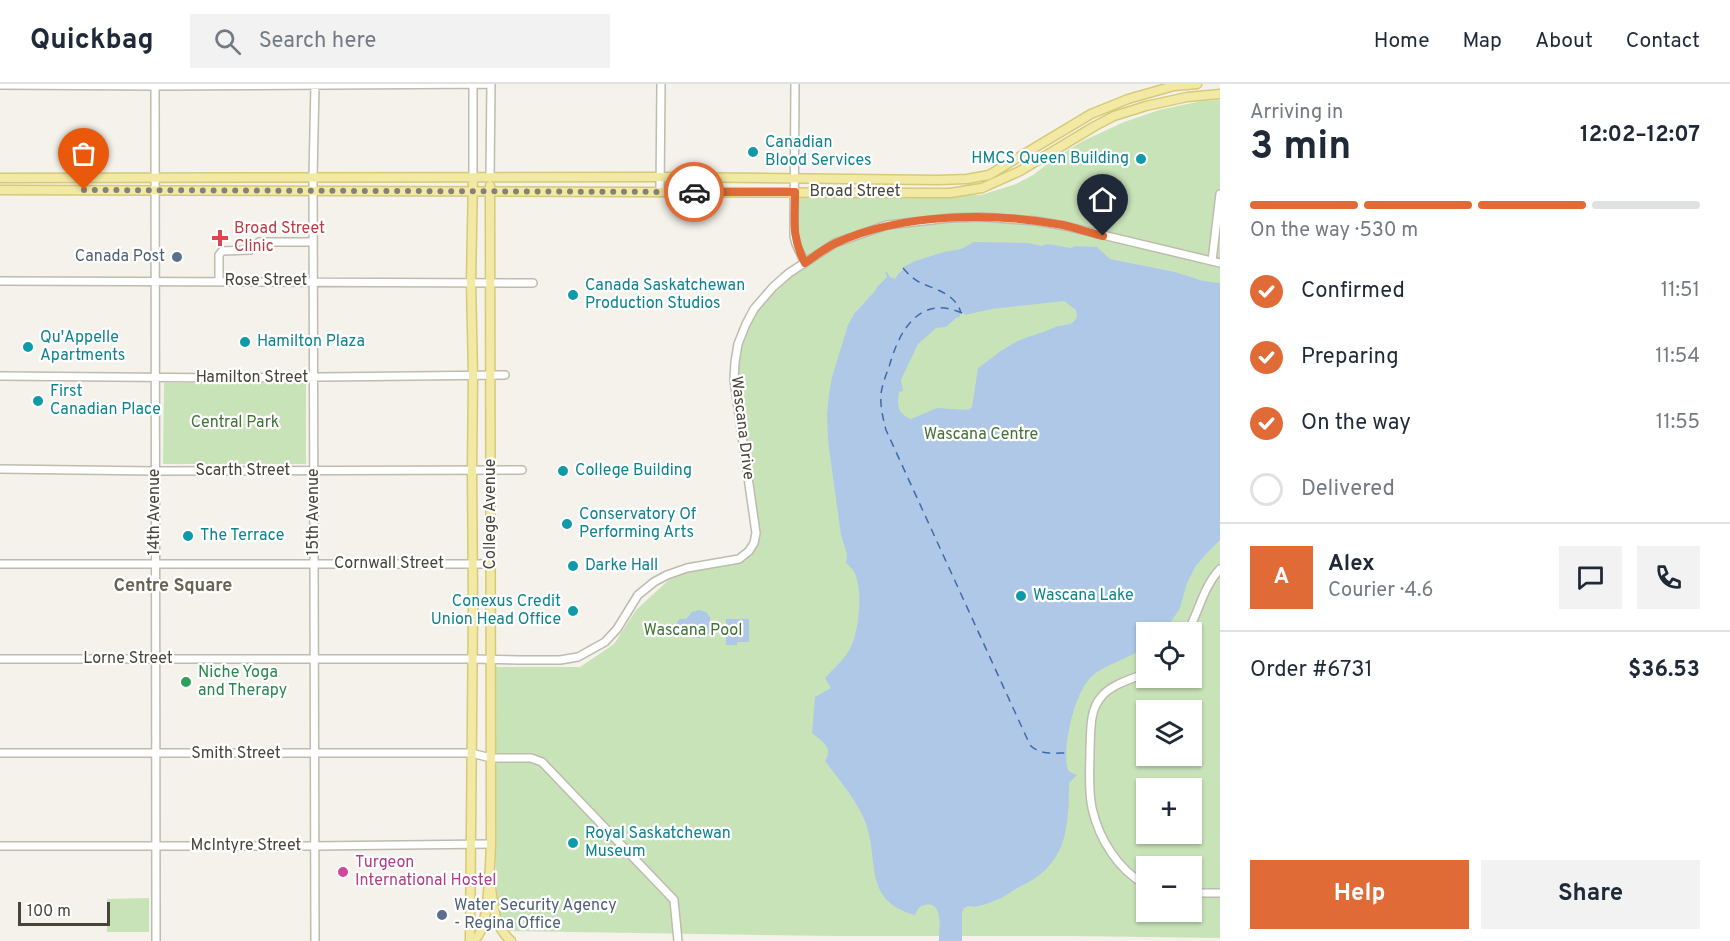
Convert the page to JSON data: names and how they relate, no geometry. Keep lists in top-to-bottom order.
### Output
{
  "streets": {
    "main road": ["Broad Street", "College Avenue"],
    "street": [
      "Rose Street",
      "Hamilton Street",
      "Wascana Drive",
      "Scarth Street",
      "14th Avenue",
      "15th Avenue",
      "Cornwall Street",
      "Lorne Street",
      "Smith Street",
      "McIntyre Street"
    ]
  },
  "crossings": [
    ["Broad Street", "14th Avenue"],
    ["Broad Street", "15th Avenue"],
    ["Broad Street", "College Avenue"],
    ["Rose Street", "14th Avenue"],
    ["Rose Street", "15th Avenue"],
    ["Rose Street", "College Avenue"],
    ["Hamilton Street", "14th Avenue"],
    ["Hamilton Street", "15th Avenue"],
    ["Hamilton Street", "College Avenue"],
    ["Wascana Drive", "College Avenue"],
    ["Wascana Drive", "Lorne Street"],
    ["Scarth Street", "14th Avenue"],
    ["Scarth Street", "15th Avenue"],
    ["Scarth Street", "College Avenue"],
    ["14th Avenue", "Cornwall Street"],
    ["14th Avenue", "Lorne Street"],
    ["14th Avenue", "Smith Street"],
    ["14th Avenue", "McIntyre Street"],
    ["15th Avenue", "Cornwall Street"],
    ["15th Avenue", "Lorne Street"],
    ["15th Avenue", "Smith Street"],
    ["15th Avenue", "McIntyre Street"],
    ["College Avenue", "Cornwall Street"],
    ["College Avenue", "Lorne Street"],
    ["College Avenue", "Smith Street"],
    ["College Avenue", "McIntyre Street"]
  ],
  "districts": ["Centre Square"],
  "parks": ["Central Park", "Wascana Centre", "Wascana Pool"],
  "places": {
    "other": [
      "Canadian Blood Services",
      "HMCS Queen Building",
      "Canada Post",
      "Canada Saskatchewan Production Studios",
      "Hamilton Plaza",
      "Qu'Appelle Apartments",
      "First Canadian Place",
      "College Building",
      "Conservatory Of Performing Arts",
      "The Terrace",
      "Darke Hall",
      "Wascana Lake",
      "Conexus Credit Union Head Office",
      "Niche Yoga and Therapy",
      "Royal Saskatchewan Museum",
      "Turgeon International Hostel",
      "Water Security Agency - Regina Office"
    ],
    "health": ["Broad Street Clinic"]
  },
  "scale_bar": "100 m",
  "page": {
    "header": "Quickbag",
    "search": "Search here",
    "nav": [
      "Home",
      "Map",
      "About",
      "Contact"
    ],
    "heading": ["3 min", "Arriving in", "12:02–12:07"],
    "panel": [
      "Alex",
      "Courier · 4.6",
      "Order #6731",
      "$36.53"
    ],
    "bar": "On the way · 530 m",
    "list": [
      ["Confirmed", "11:51"],
      ["Preparing", "11:54"],
      ["On the way", "11:55"],
      "Delivered"
    ],
    "round": "A",
    "map_buttons": ["+", "−"],
    "buttons": ["Help", "Share"],
    "scale": "100 m"
  }
}
